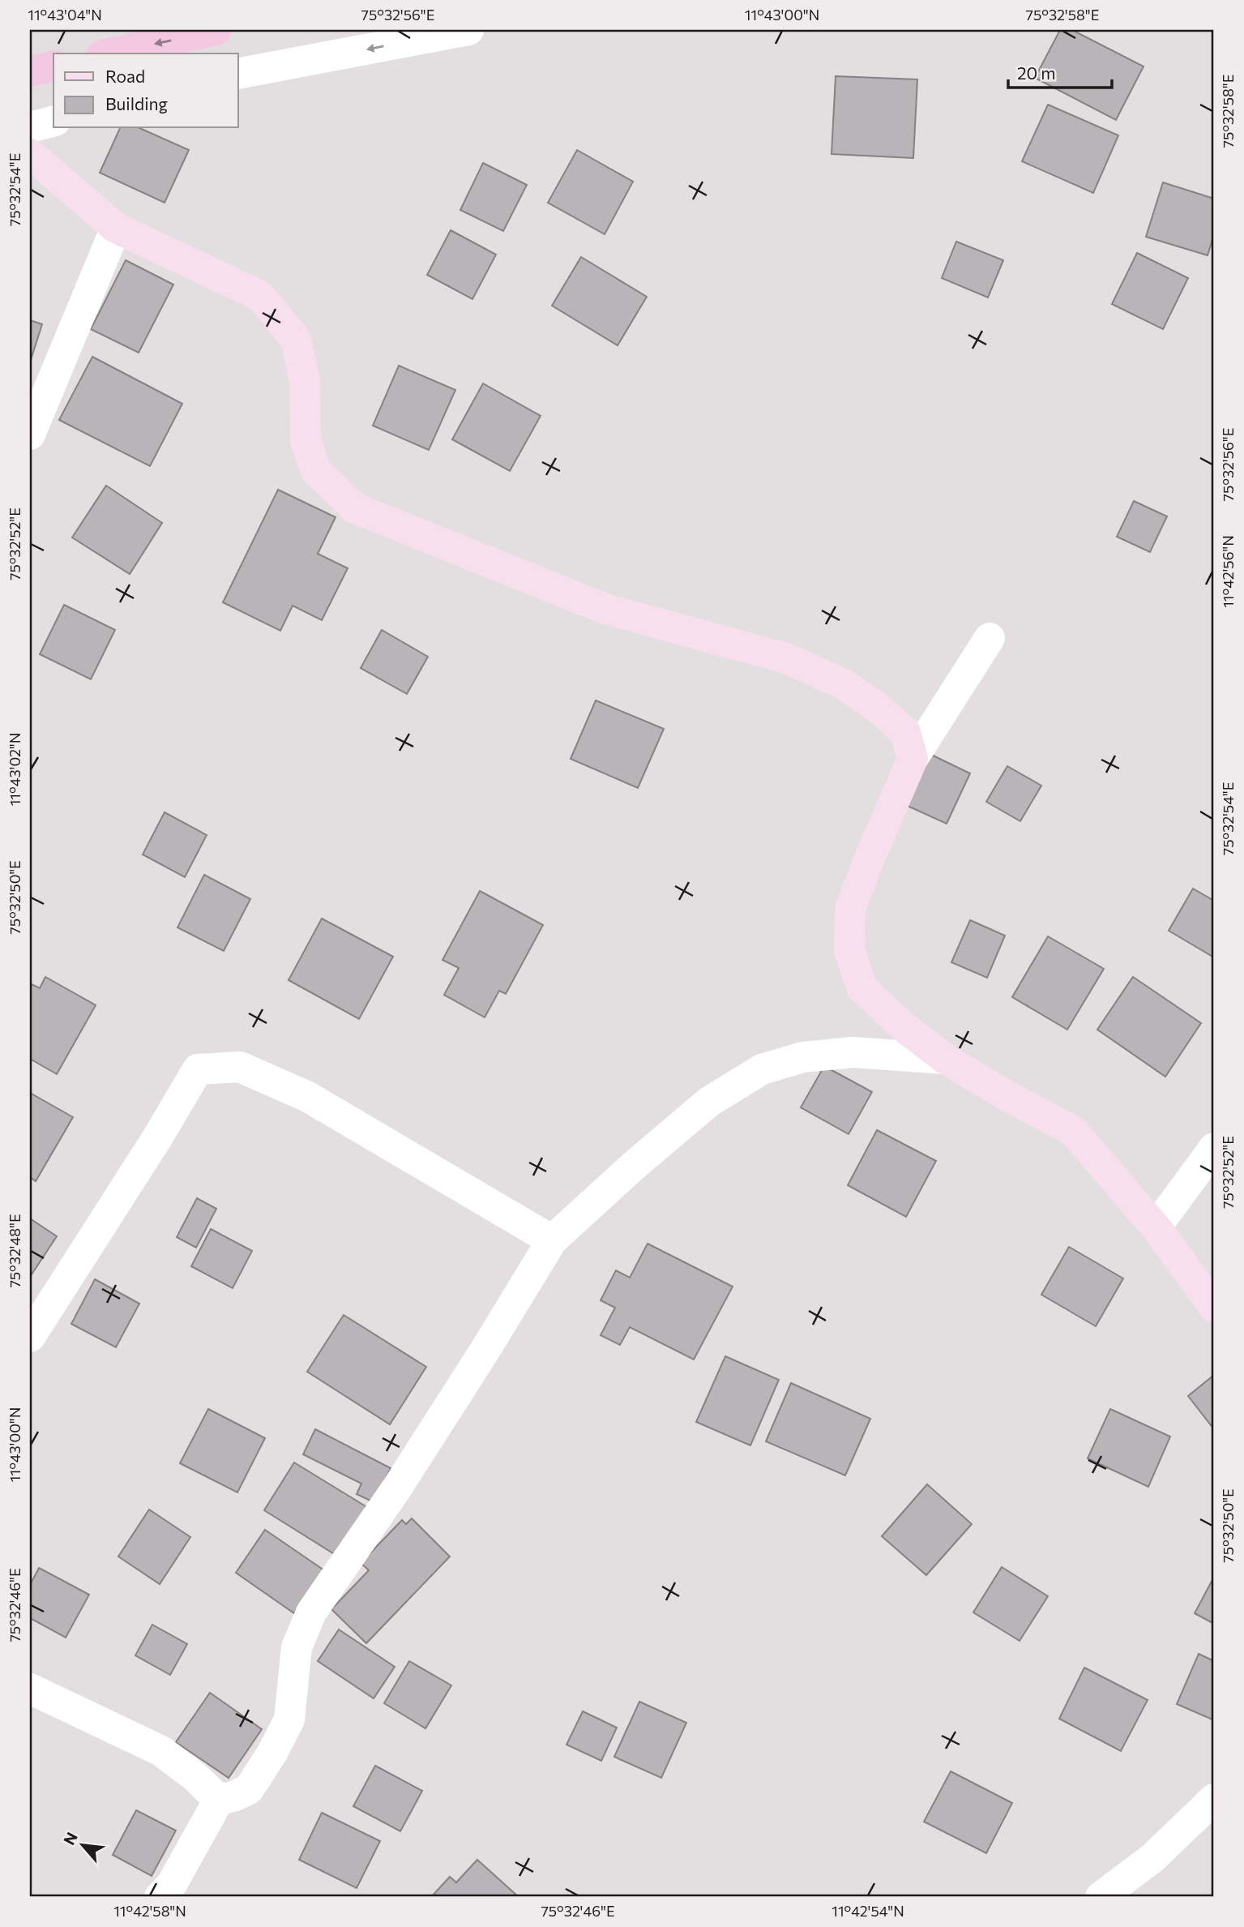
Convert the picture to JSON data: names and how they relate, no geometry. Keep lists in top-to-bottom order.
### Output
{
  "legend": ["Road", "Building"],
  "scale_bar": "20 m",
  "north": "top left",
  "coordinates": [
    "11°43'04\"N",
    "75°32'56\"E",
    "11°43'00\"N",
    "75°32'58\"E",
    "75°32'54\"E",
    "75°32'52\"E",
    "11°42'56\"N",
    "11°43'02\"N",
    "75°32'50\"E",
    "75°32'48\"E",
    "75°32'46\"E",
    "11°42'58\"N",
    "11°42'54\"N"
  ]
}
